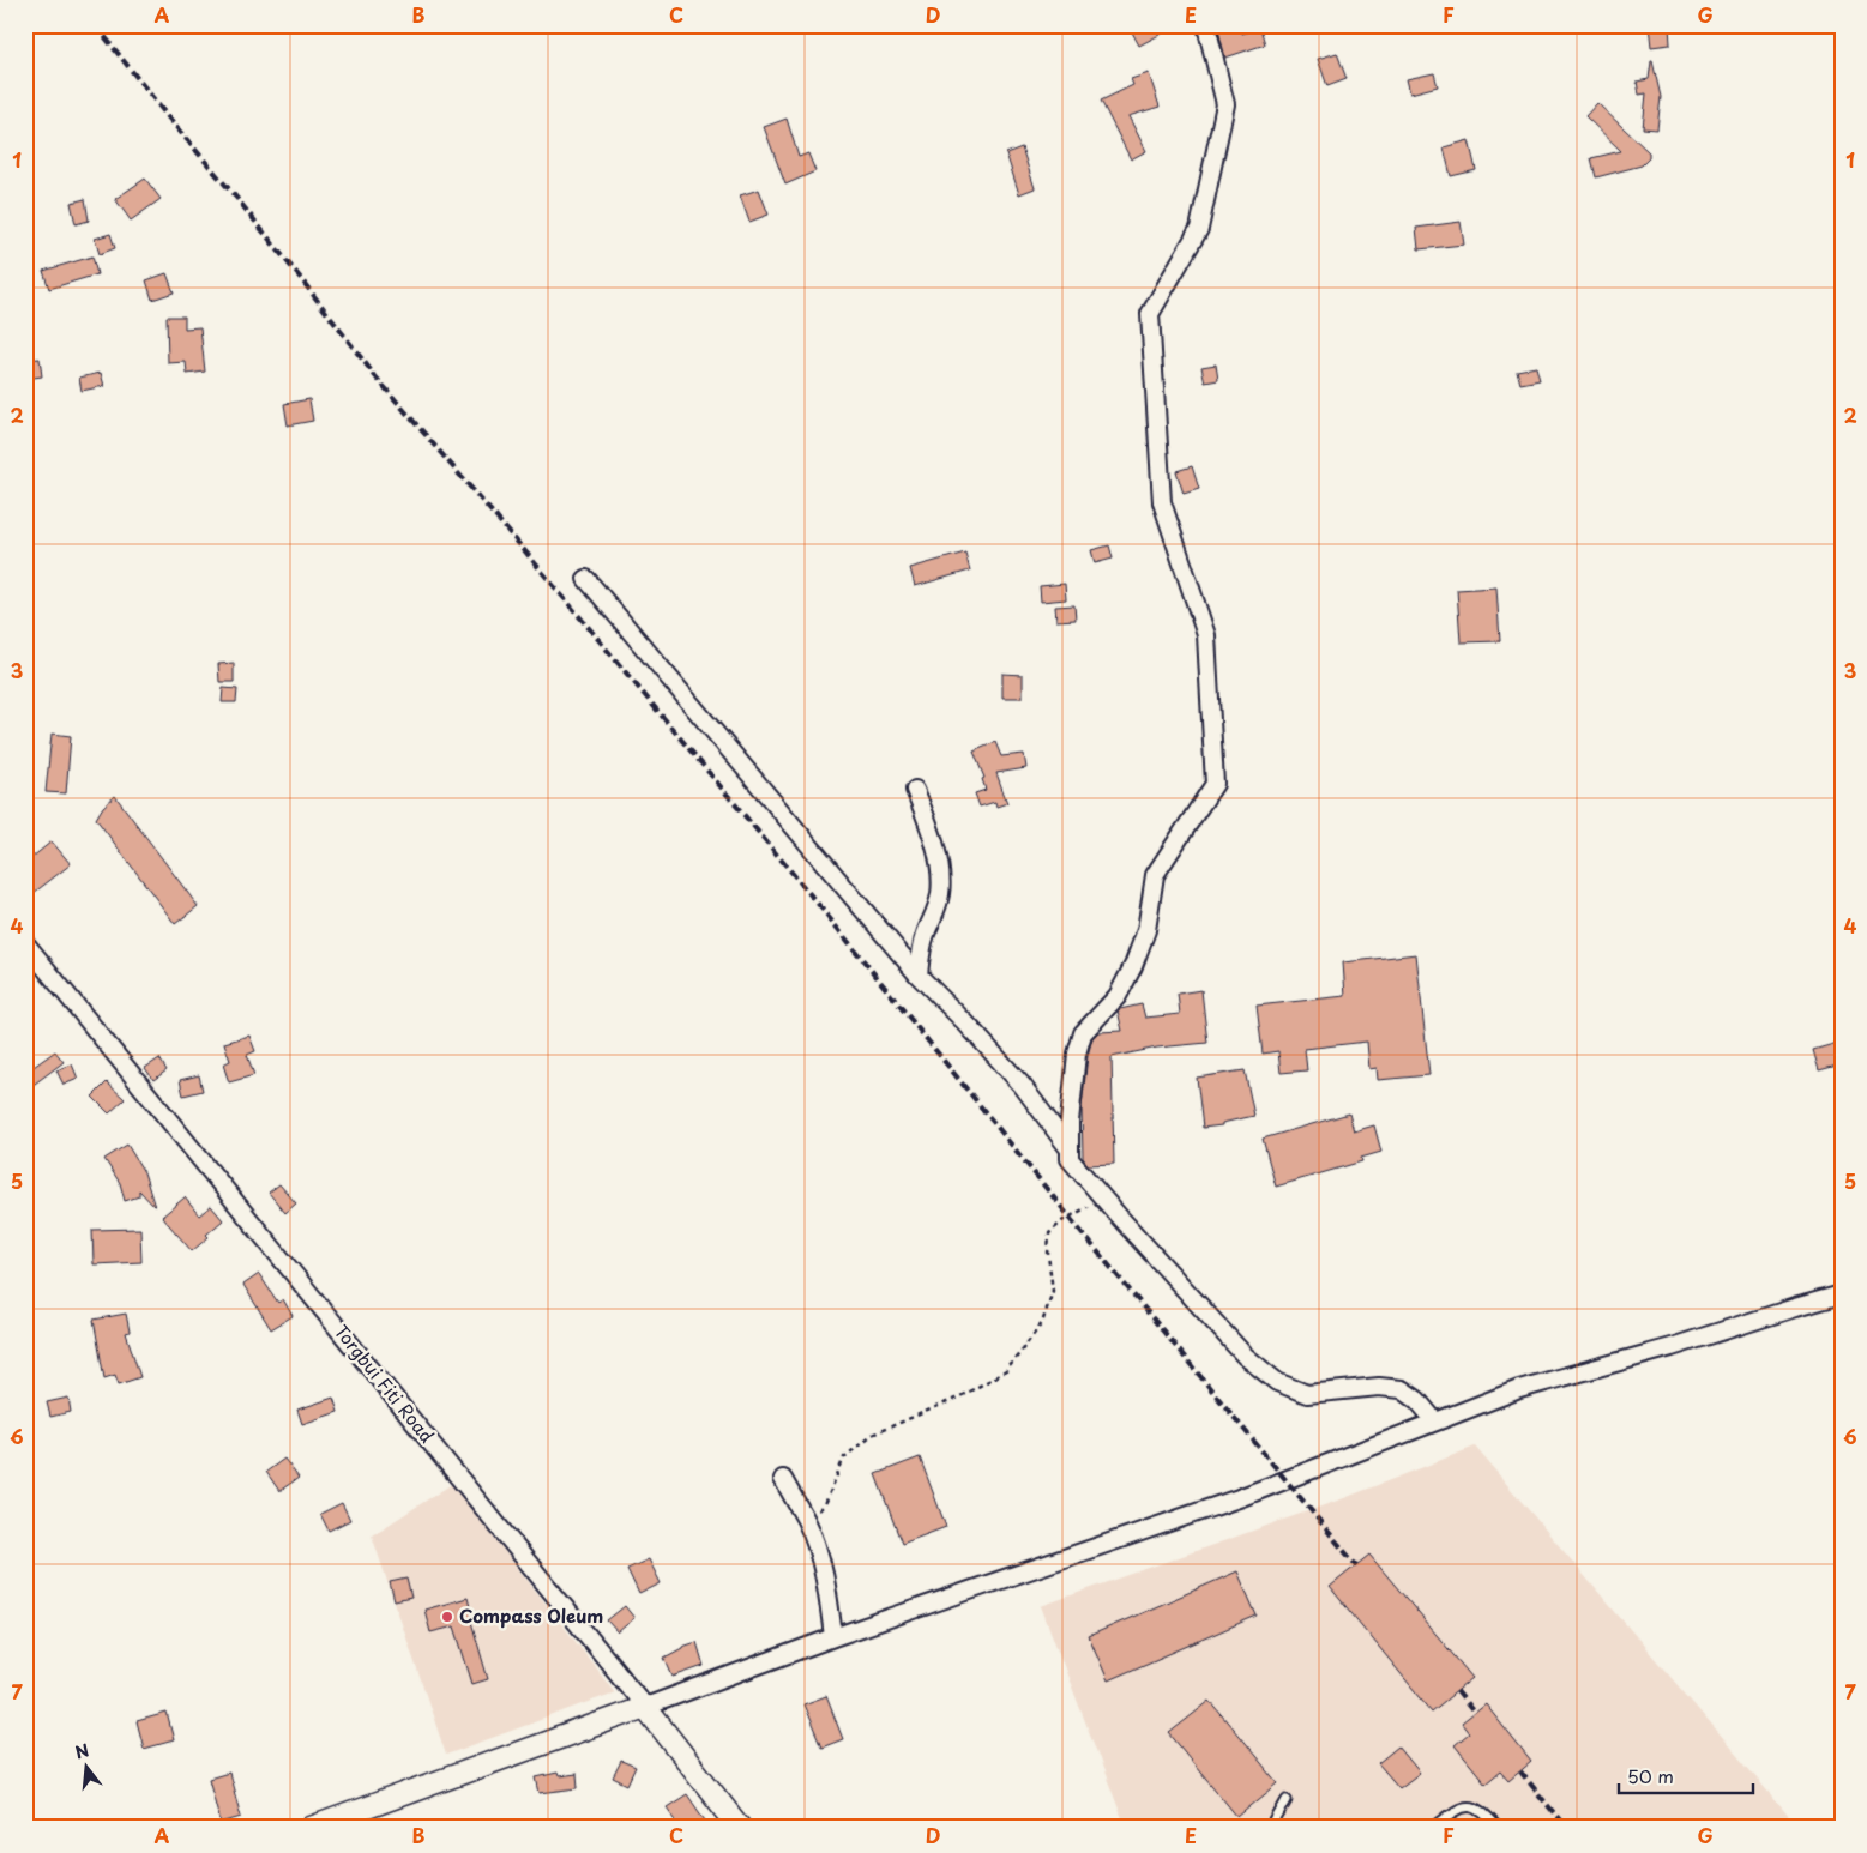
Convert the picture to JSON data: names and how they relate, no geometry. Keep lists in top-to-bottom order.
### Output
{
  "streets": {
    "street": ["Torgbui Fiti Road"]
  },
  "places": ["Compass Oleum"],
  "scale_bar": "50 m",
  "north": "top",
  "grid": {
    "columns": [
      "A",
      "B",
      "C",
      "D",
      "E",
      "F",
      "G"
    ],
    "rows": [
      "1",
      "2",
      "3",
      "4",
      "5",
      "6",
      "7"
    ]
  }
}
